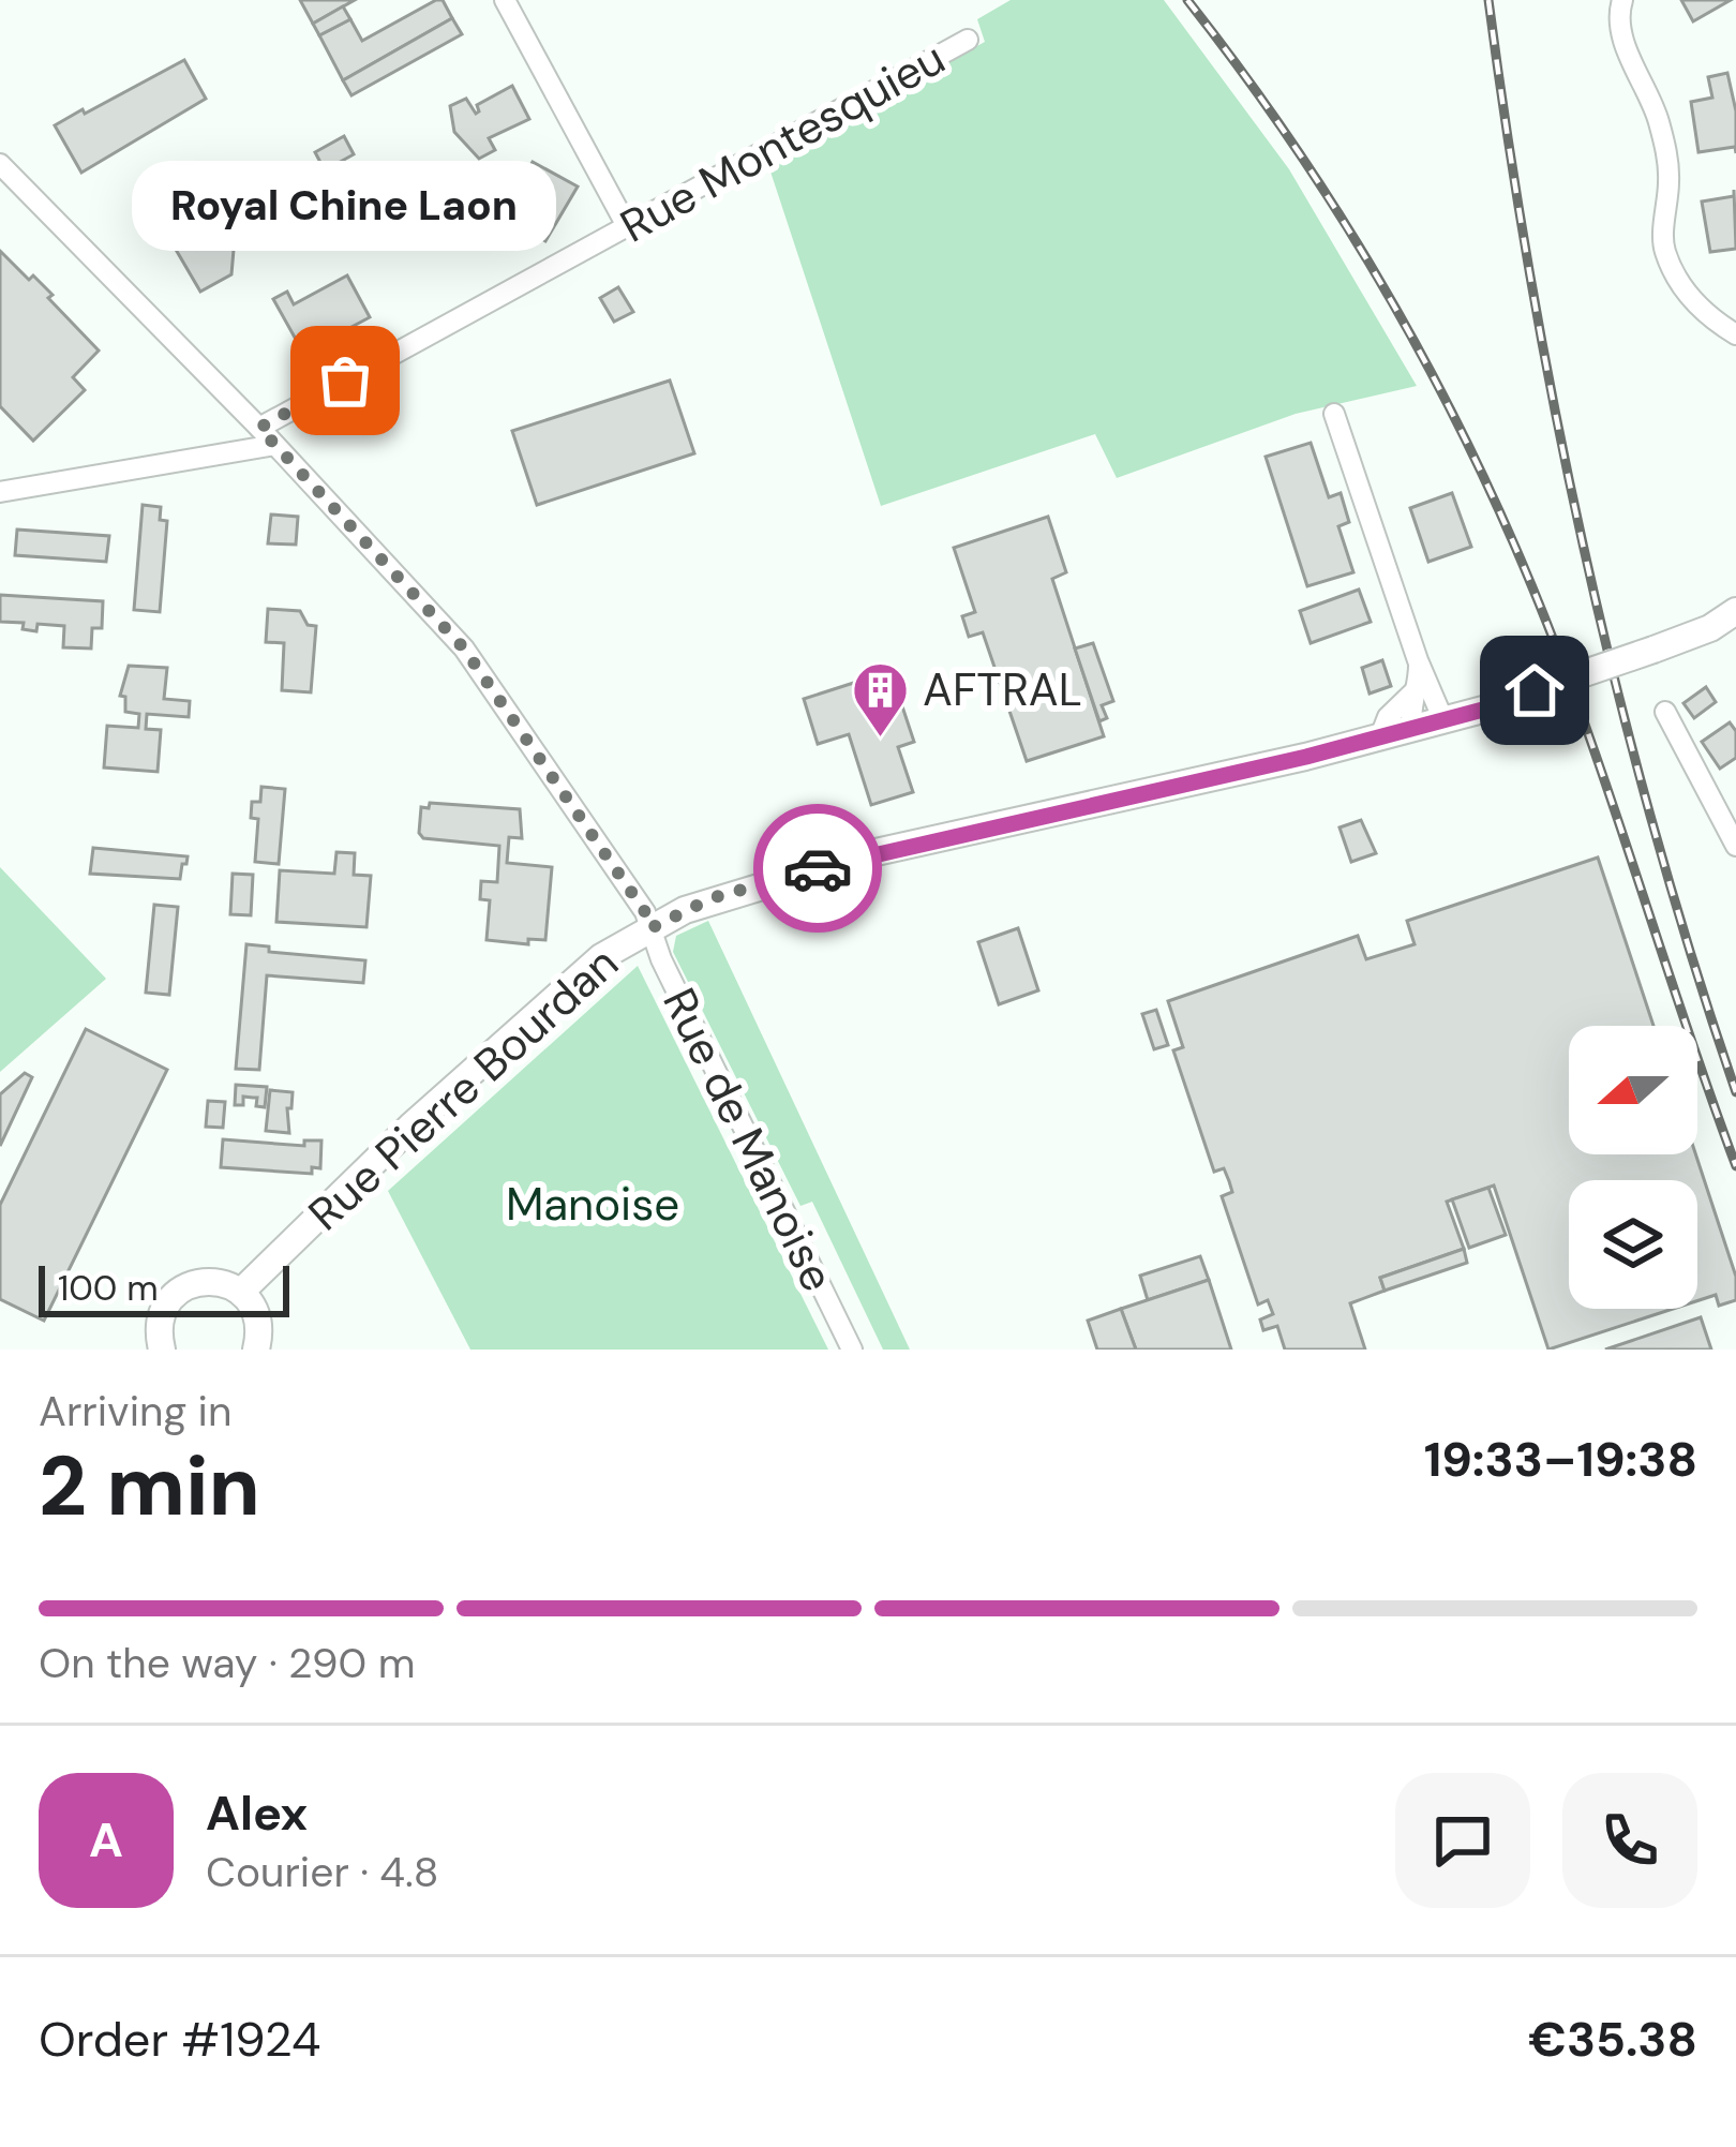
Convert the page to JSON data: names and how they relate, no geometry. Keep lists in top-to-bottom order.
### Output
{
  "streets": {
    "street": ["Rue Montesquieu", "Rue Pierre Bourdan", "Rue de Manoise"]
  },
  "crossings": [
    ["Rue Montesquieu", "Rue de Manoise"],
    ["Rue Pierre Bourdan", "Rue de Manoise"]
  ],
  "parks": ["Manoise"],
  "places": {
    "other": ["Royal Chine Laon"],
    "building": ["AFTRAL"]
  },
  "scale_bar": "100 m",
  "north": "left",
  "page": {
    "bubble": "Royal Chine Laon",
    "scale": "100 m",
    "heading": ["2 min", "Arriving in", "19:33–19:38"],
    "panel": [
      "Alex",
      "Courier · 4.8",
      "Order #1924",
      "€35.38"
    ],
    "bar": "On the way · 290 m",
    "round": "A"
  }
}
